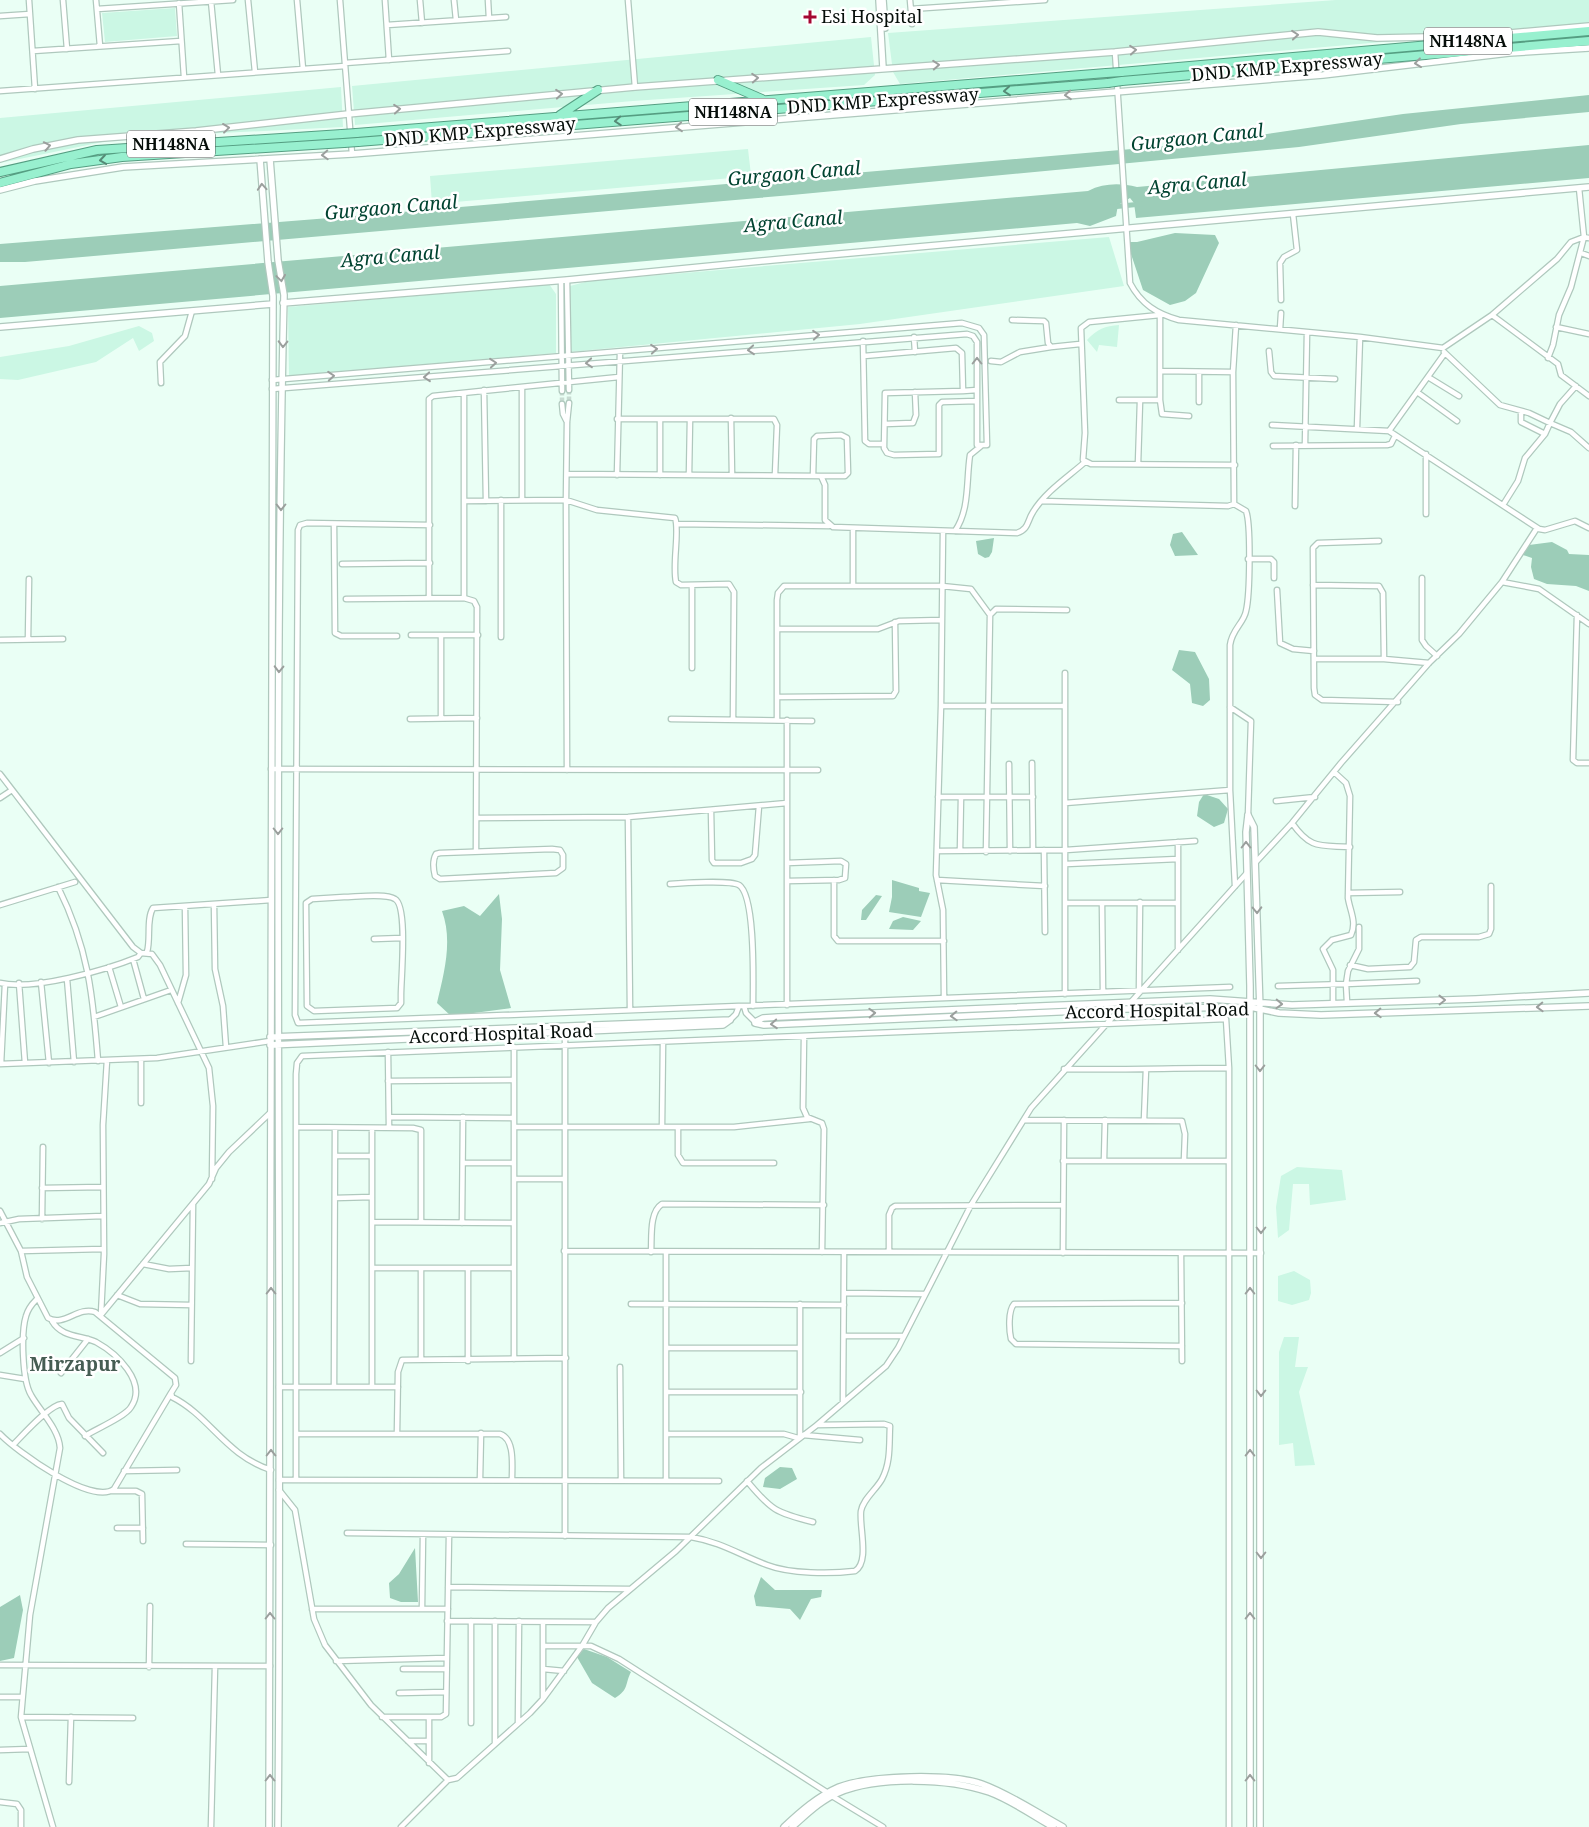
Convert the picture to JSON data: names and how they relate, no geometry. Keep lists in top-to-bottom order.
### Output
{
  "streets": {
    "highway": ["NH148NA", "DND KMP Expressway"],
    "street": ["Accord Hospital Road"]
  },
  "districts": ["Mirzapur"],
  "water": ["Gurgaon Canal", "Agra Canal"],
  "places": {
    "health": ["Esi Hospital"]
  }
}
